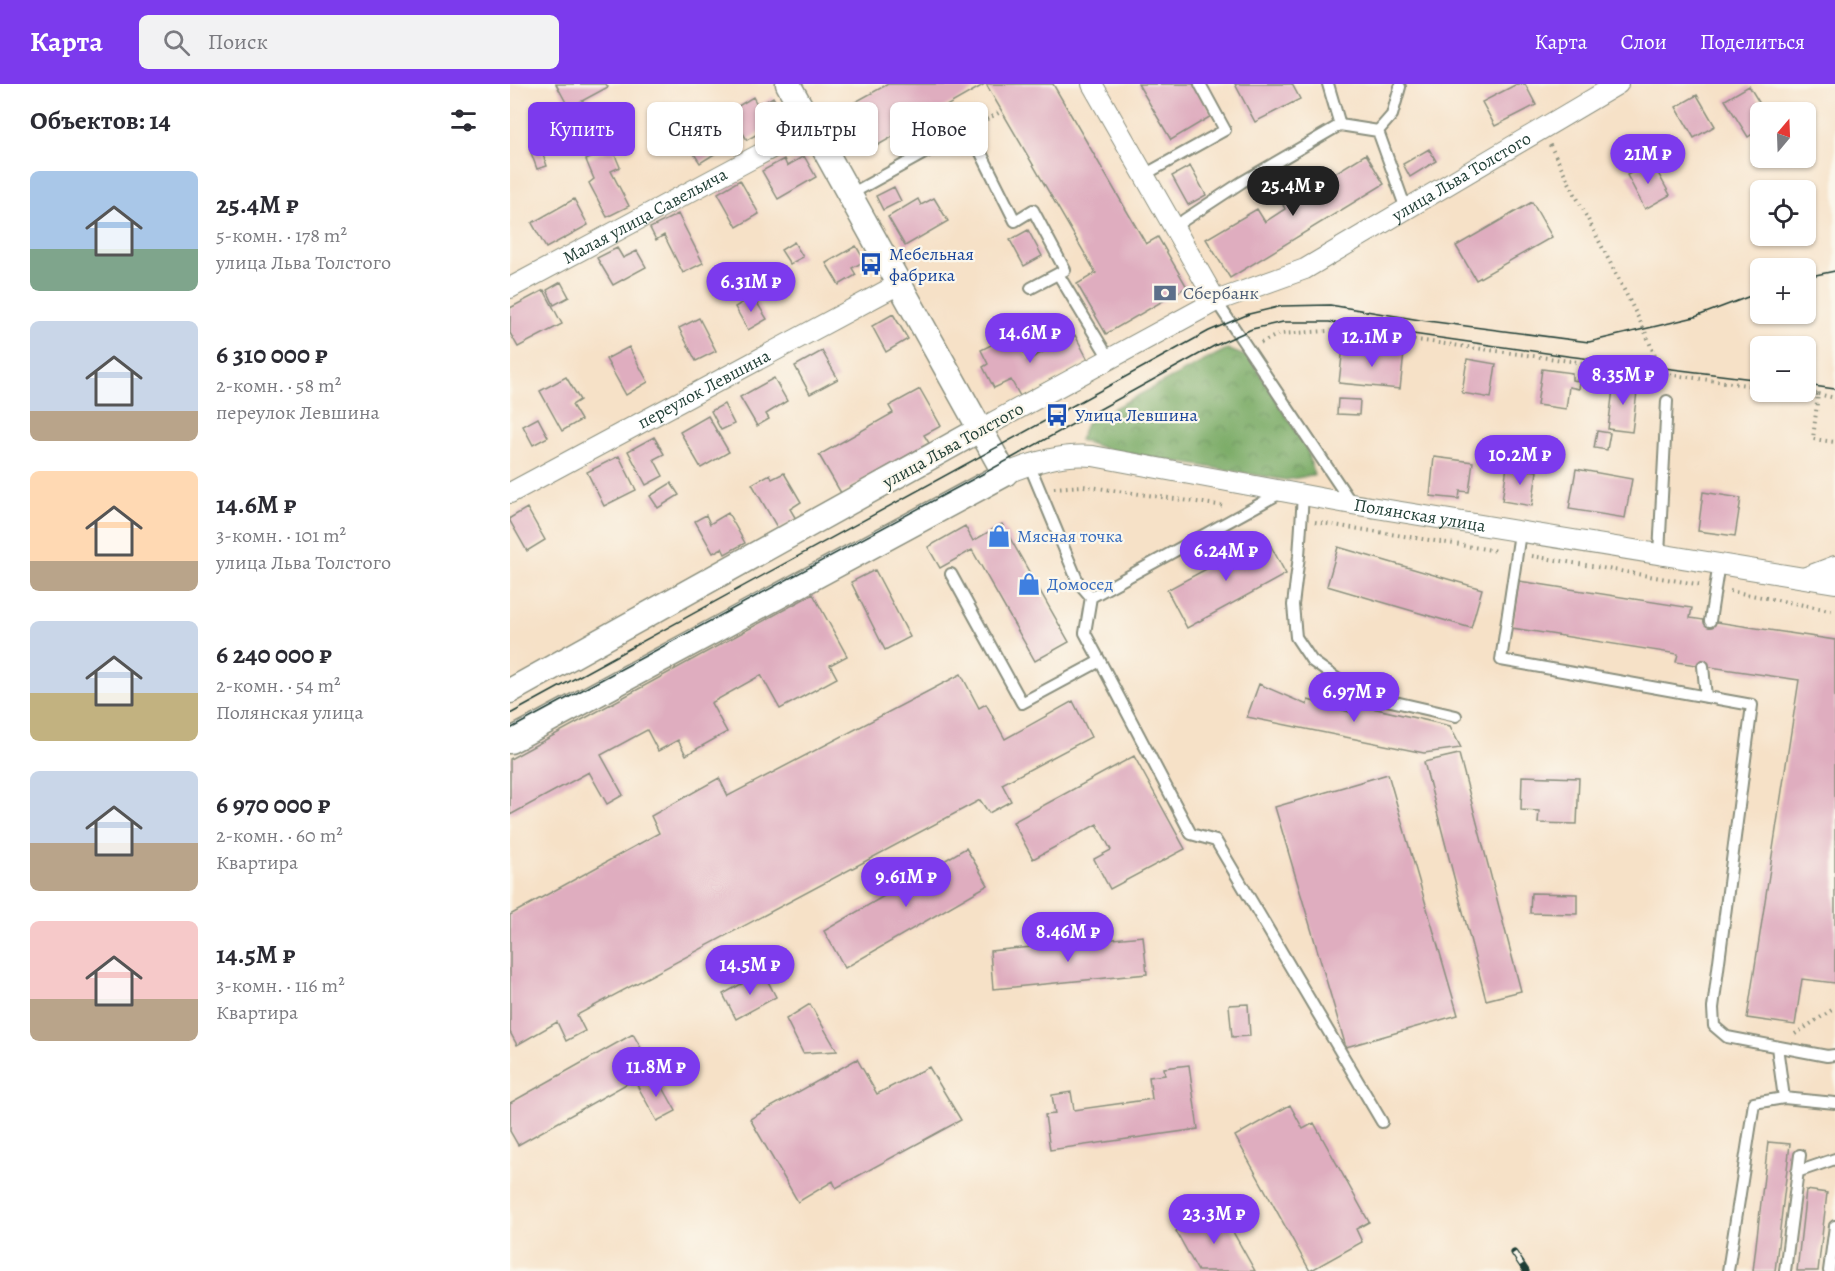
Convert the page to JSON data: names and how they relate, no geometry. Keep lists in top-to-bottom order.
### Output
{
  "streets": {
    "street": [
      "улица Льва Толстого",
      "Малая улица Савельича",
      "переулок Левшина",
      "Полянская улица"
    ]
  },
  "places": {
    "bus stop": ["Мебельная фабрика", "Улица Левшина"],
    "bank": ["Сбербанк"],
    "shop": ["Мясная точка", "Домосед"]
  },
  "north": "top",
  "page": {
    "header": "Карта",
    "search": "Поиск",
    "nav": ["Карта", "Слои", "Поделиться"],
    "heading": "Объектов: 14",
    "map_buttons": ["+", "−"],
    "chip": [
      "Купить",
      "Снять",
      "Фильтры",
      "Новое"
    ],
    "price": [
      "21M ₽",
      "25.4M ₽",
      "6.31M ₽",
      "14.6M ₽",
      "12.1M ₽",
      "8.35M ₽",
      "10.2M ₽",
      "6.24M ₽",
      "6.97M ₽",
      "9.61M ₽",
      "8.46M ₽",
      "14.5M ₽",
      "11.8M ₽",
      "23.3M ₽"
    ],
    "list": [
      {
        "name": "25.4M ₽",
        "note": "5-комн. · 178 m² · улица Льва Толстого"
      },
      {
        "name": "6 310 000 ₽",
        "note": "2-комн. · 58 m² · переулок Левшина"
      },
      {
        "name": "14.6M ₽",
        "note": "3-комн. · 101 m² · улица Льва Толстого"
      },
      {
        "name": "6 240 000 ₽",
        "note": "2-комн. · 54 m² · Полянская улица"
      },
      {
        "name": "6 970 000 ₽",
        "note": "2-комн. · 60 m² · Квартира"
      },
      {
        "name": "14.5M ₽",
        "note": "3-комн. · 116 m² · Квартира"
      }
    ]
  }
}
